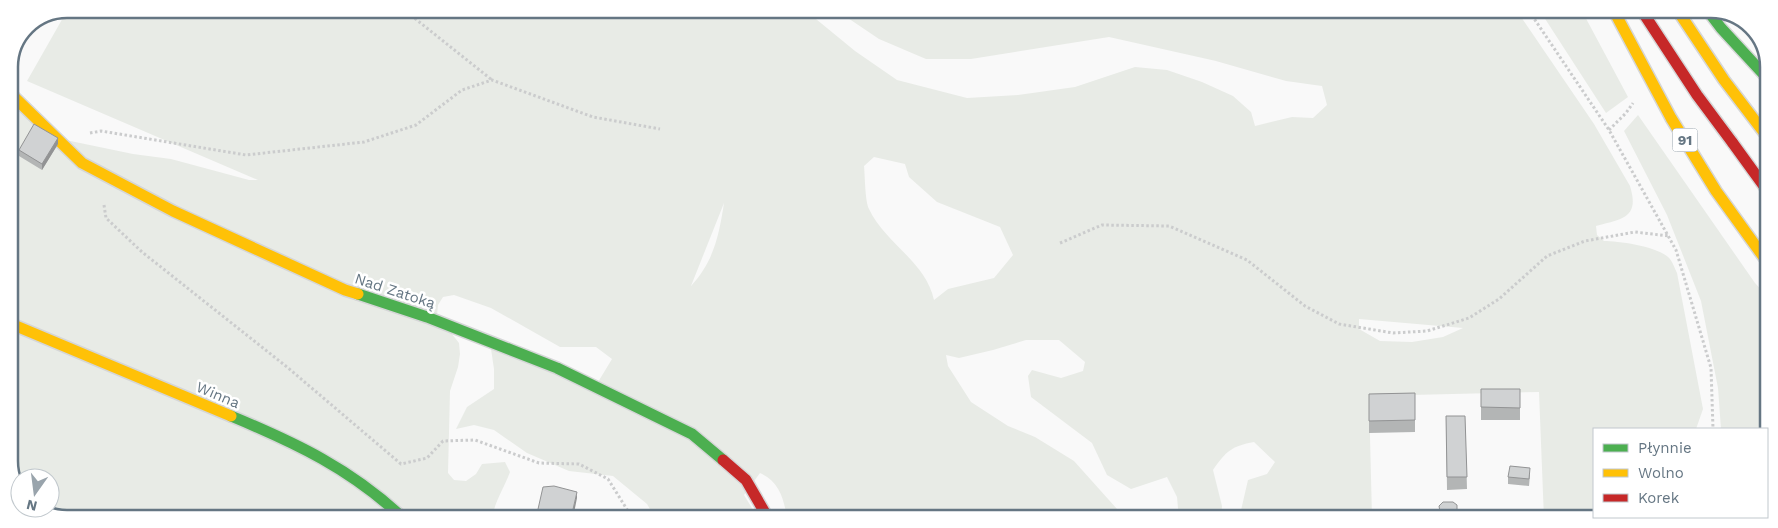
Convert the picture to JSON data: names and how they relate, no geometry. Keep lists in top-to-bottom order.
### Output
{
  "streets": {
    "street": ["91", "Nad Zatoką", "Winna"]
  },
  "legend": ["Płynnie", "Wolno", "Korek"],
  "north": "bottom"
}
